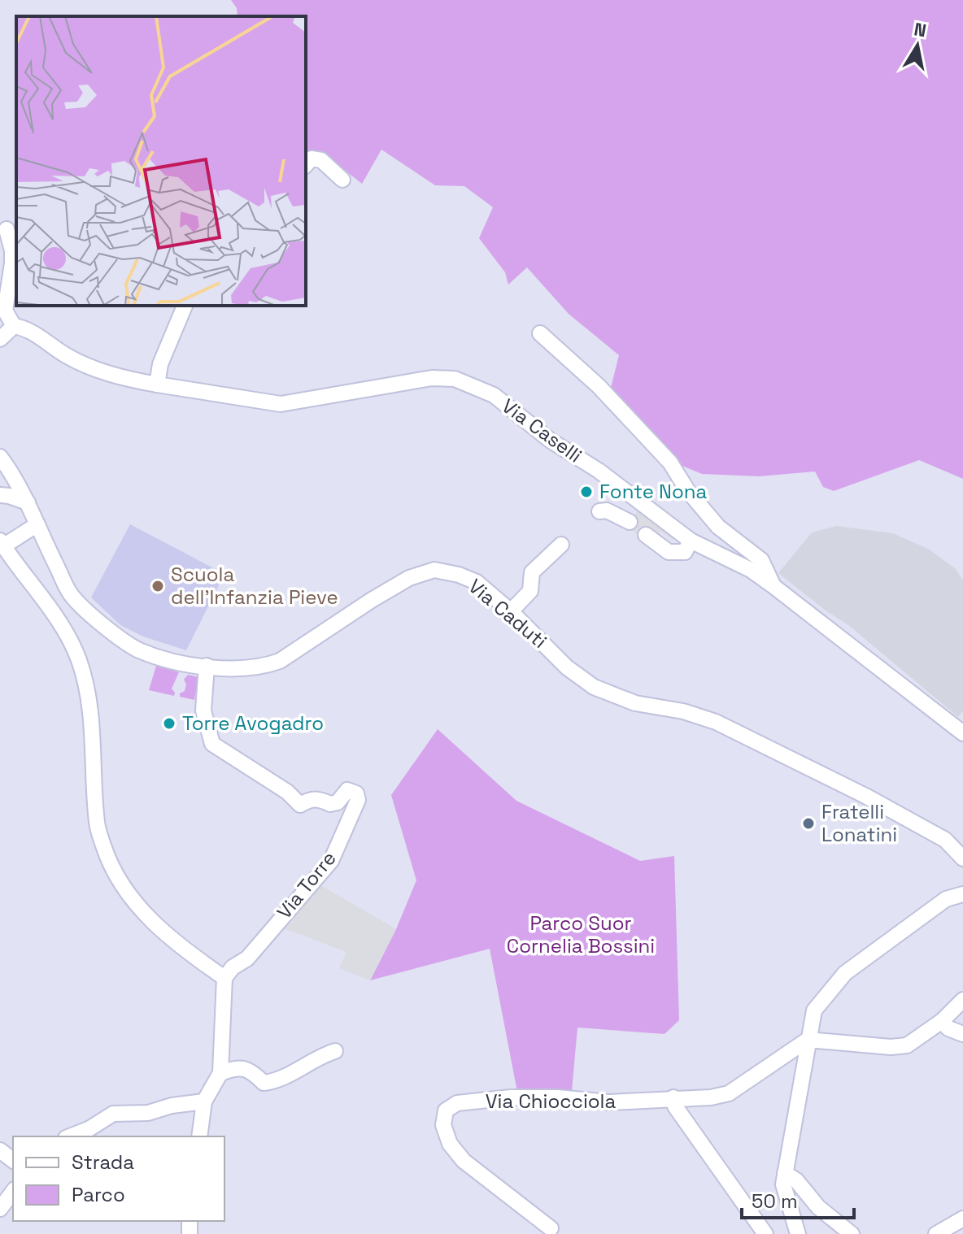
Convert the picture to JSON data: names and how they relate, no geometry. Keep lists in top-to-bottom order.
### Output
{
  "streets": {
    "street": [
      "Via Caselli",
      "Via Caduti",
      "Via Torre",
      "Via Chiocciola"
    ]
  },
  "crossings": [
    ["Via Caduti", "Via Torre"]
  ],
  "parks": ["Parco Suor Cornelia Bossini"],
  "places": [
    "Fonte Nona",
    "Scuola dell'Infanzia Pieve",
    "Torre Avogadro",
    "Fratelli Lonatini"
  ],
  "legend": ["Strada", "Parco"],
  "scale_bar": "50 m",
  "north": "top"
}
